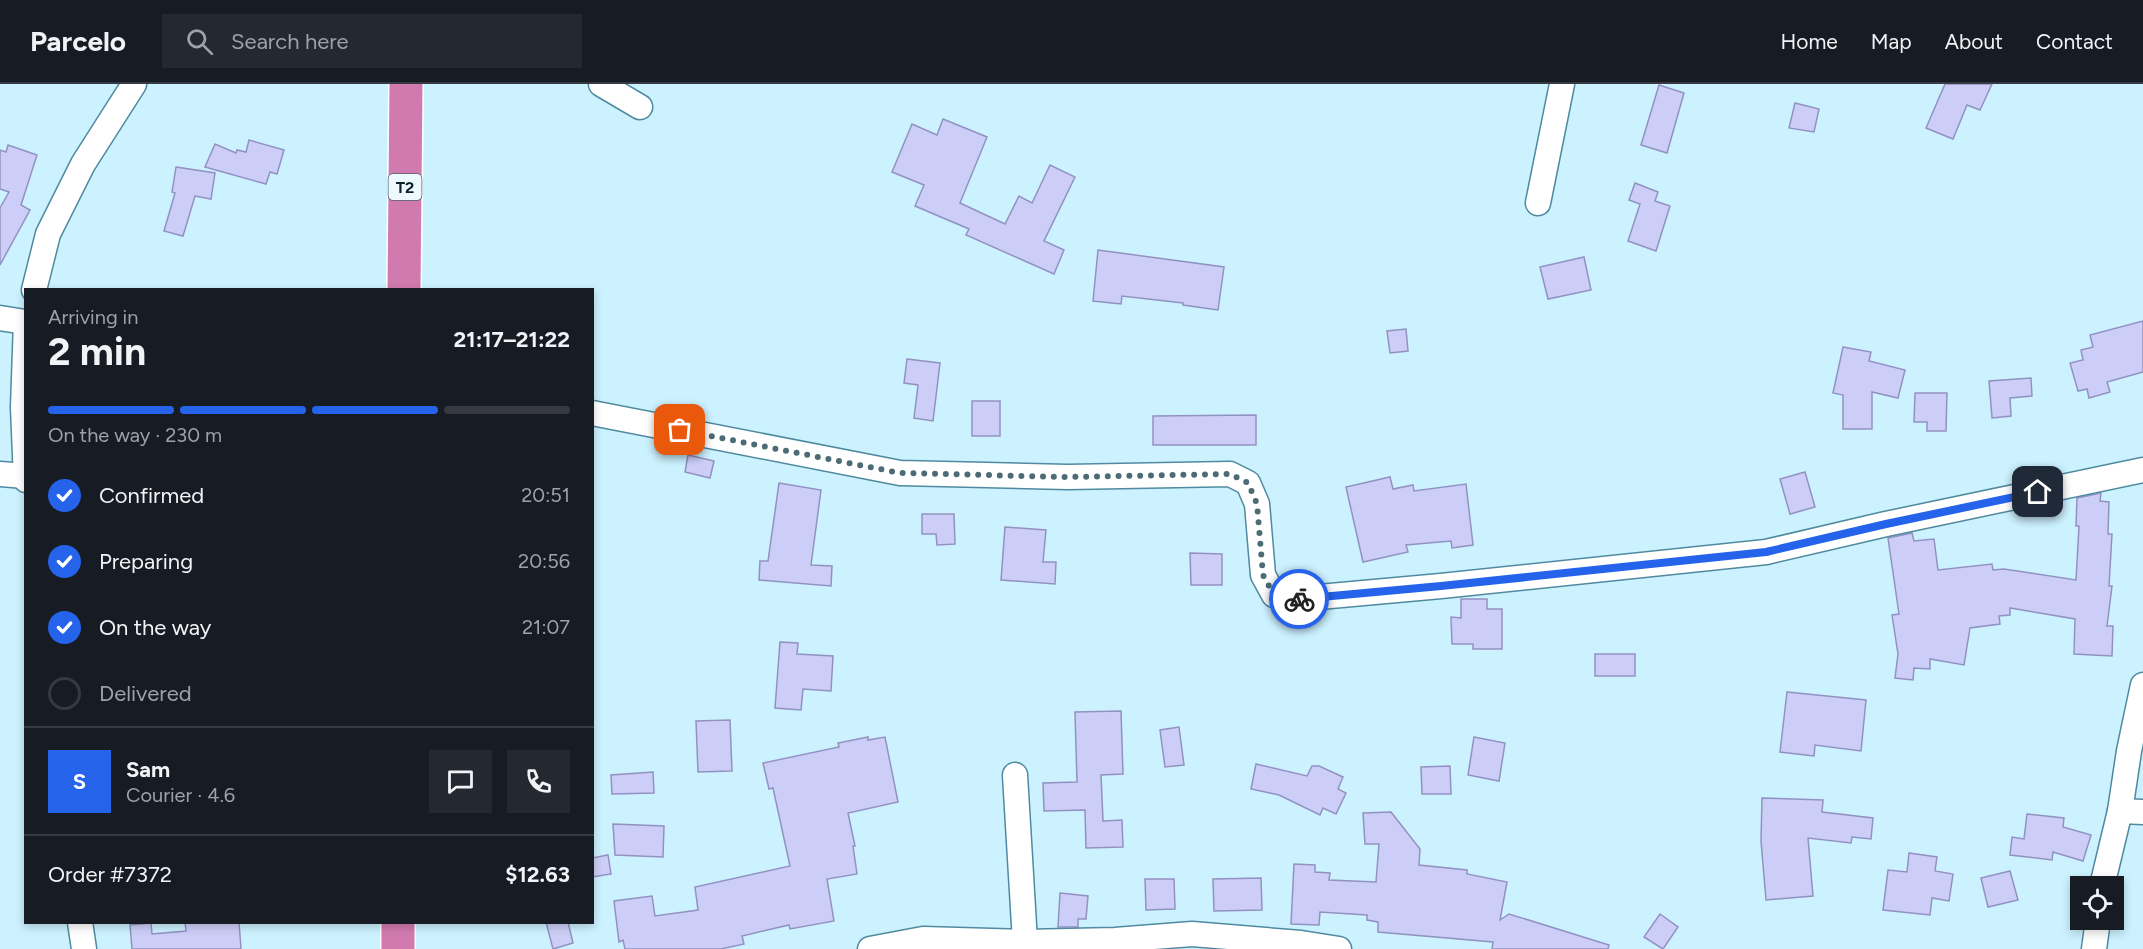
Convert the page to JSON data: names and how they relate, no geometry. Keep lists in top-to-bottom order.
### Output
{
  "streets": {
    "highway": ["T2"]
  },
  "page": {
    "header": "Parcelo",
    "search": "Search here",
    "nav": [
      "Home",
      "Map",
      "About",
      "Contact"
    ],
    "heading": ["2 min", "Arriving in", "21:17–21:22"],
    "panel": [
      "Sam",
      "Courier · 4.6",
      "Order #7372",
      "$12.63"
    ],
    "bar": "On the way · 230 m",
    "list": [
      ["Confirmed", "20:51"],
      ["Preparing", "20:56"],
      ["On the way", "21:07"],
      "Delivered"
    ],
    "round": "S"
  }
}
